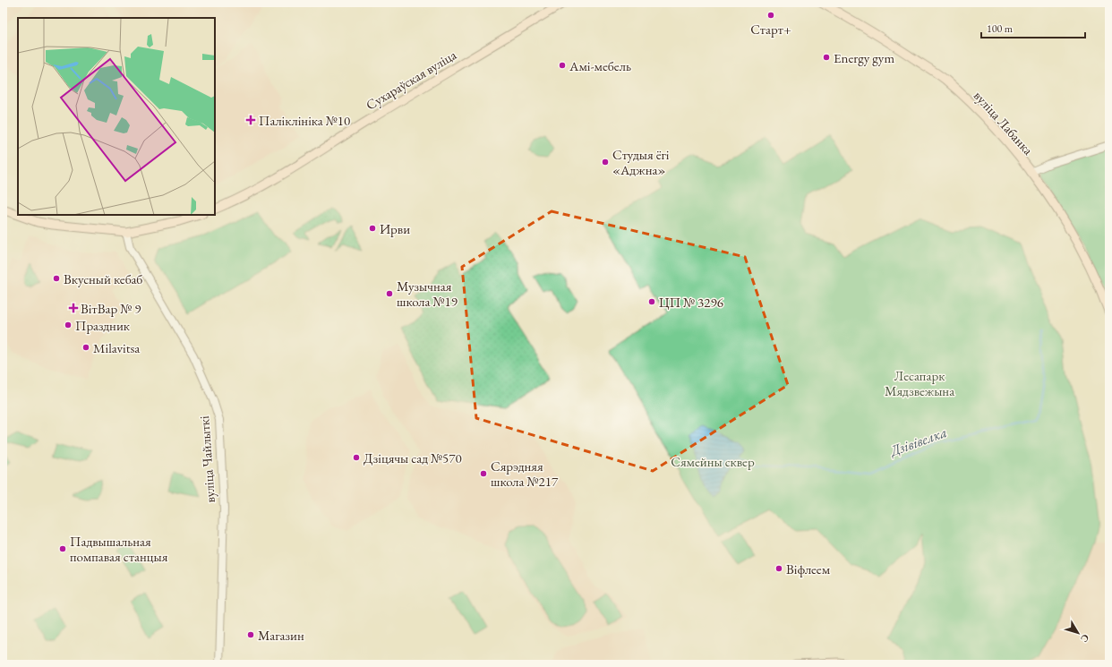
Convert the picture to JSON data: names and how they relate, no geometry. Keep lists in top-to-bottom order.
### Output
{
  "streets": {
    "main road": ["Сухараўская вуліца", "вуліца Лабанка"],
    "street": ["вуліца Чайлыткі"]
  },
  "water": ["Дзівівелка"],
  "parks": ["Лесапарк Мядзвежына", "Сямейны сквер"],
  "places": {
    "other": [
      "Старт+",
      "Energy gym",
      "Амі-мебель",
      "Студыя ёгі «Аджна»",
      "Ирви",
      "Вкусный кебаб",
      "Музычная школа №19",
      "ЦП № 3296",
      "Праздник",
      "Milavitsa",
      "Дзіцячы сад №570",
      "Сярэдняя школа №217",
      "Падвышальная помпавая станцыя",
      "Віфлеем",
      "Магазин"
    ],
    "health": ["Паліклініка №10", "ВітВар № 9"]
  },
  "scale_bar": "100 m",
  "north": "bottom right"
}
